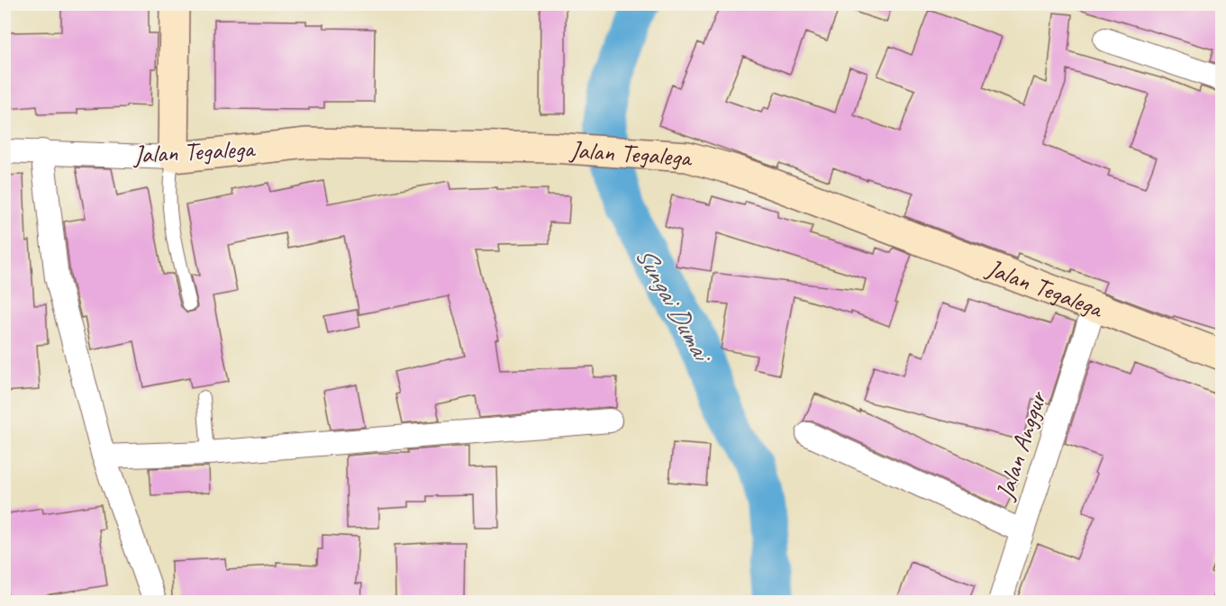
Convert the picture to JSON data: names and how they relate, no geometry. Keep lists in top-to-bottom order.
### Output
{
  "streets": {
    "street": ["Jalan Tegalega", "Jalan Anggur"]
  },
  "crossings": [
    ["Jalan Tegalega", "Jalan Anggur"]
  ],
  "water": ["Sungai Dumai"]
}
